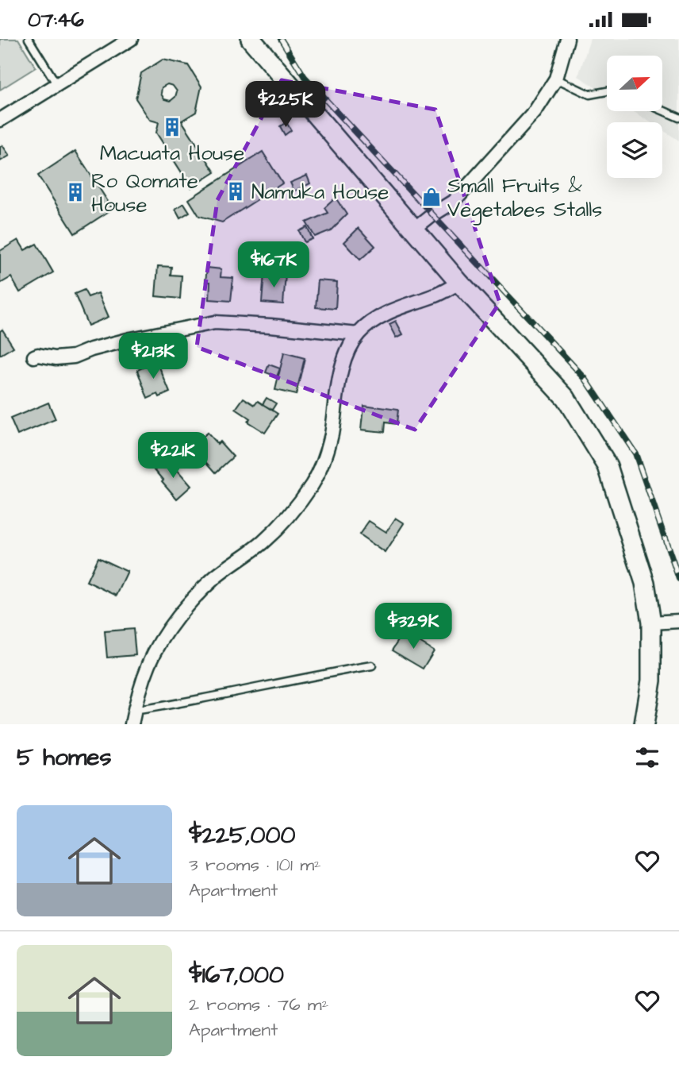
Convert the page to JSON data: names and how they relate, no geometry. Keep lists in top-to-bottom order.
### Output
{
  "places": {
    "building": ["Macuata House", "Namuka House", "Ro Qomate House"],
    "shop": ["Small Fruits & Vegetabes Stalls"]
  },
  "north": "right",
  "page": {
    "status": "07:46",
    "price": [
      "$225K",
      "$167K",
      "$213K",
      "$221K",
      "$329K"
    ],
    "heading": "5 homes",
    "list": [
      {
        "name": "$225,000",
        "note": "3 rooms · 101 m² · Apartment"
      },
      {
        "name": "$167,000",
        "note": "2 rooms · 76 m² · Apartment"
      }
    ]
  }
}
